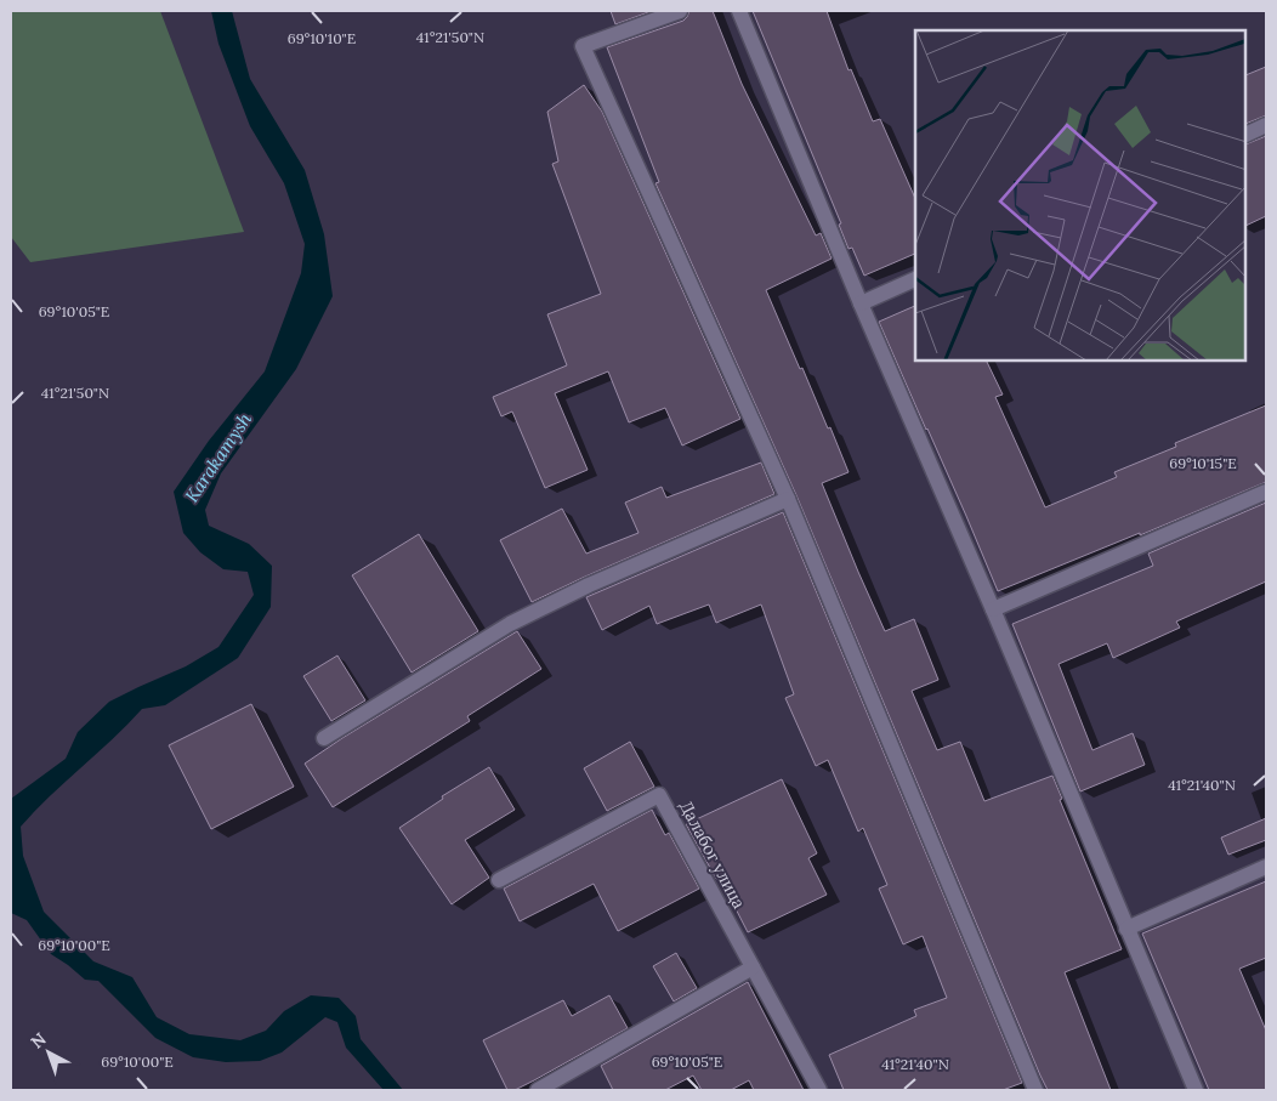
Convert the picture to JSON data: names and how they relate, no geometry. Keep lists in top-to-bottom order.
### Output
{
  "streets": {
    "street": ["Далабог улица"]
  },
  "water": ["Karakamysh"],
  "north": "top left",
  "coordinates": [
    "41°21'50\"N",
    "69°10'10\"E",
    "69°10'05\"E",
    "69°10'15\"E",
    "41°21'40\"N",
    "69°10'00\"E"
  ]
}
